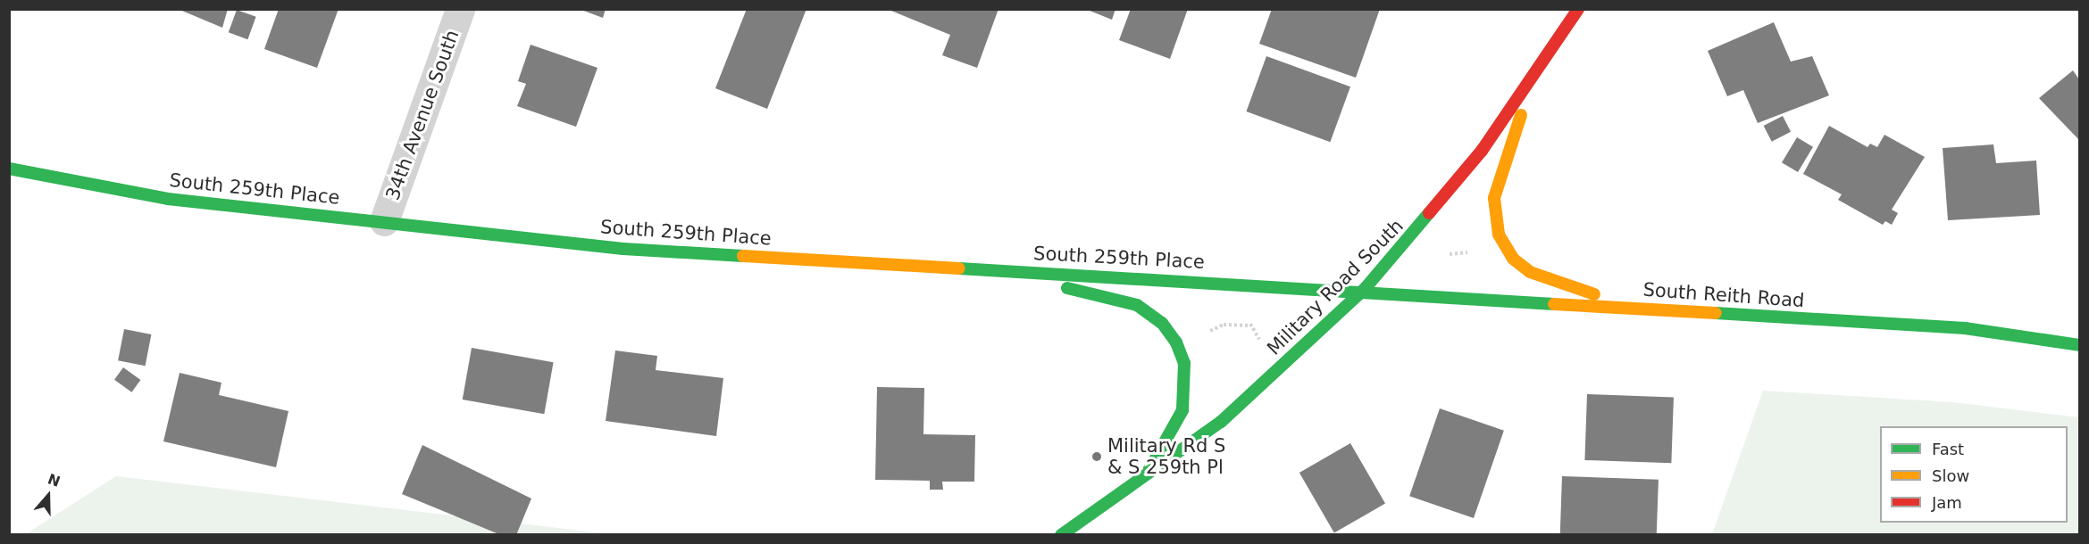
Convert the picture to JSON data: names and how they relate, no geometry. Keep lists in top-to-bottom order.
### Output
{
  "streets": {
    "main road": ["South 259th Place", "Military Road South", "South Reith Road"],
    "street": ["34th Avenue South"]
  },
  "crossings": [
    ["34th Avenue South", "South 259th Place"],
    ["South 259th Place", "Military Road South"],
    ["South 259th Place", "South Reith Road"],
    ["Military Road South", "South Reith Road"]
  ],
  "places": ["Military Rd S & S 259th Pl"],
  "legend": ["Fast", "Slow", "Jam"],
  "north": "top"
}
